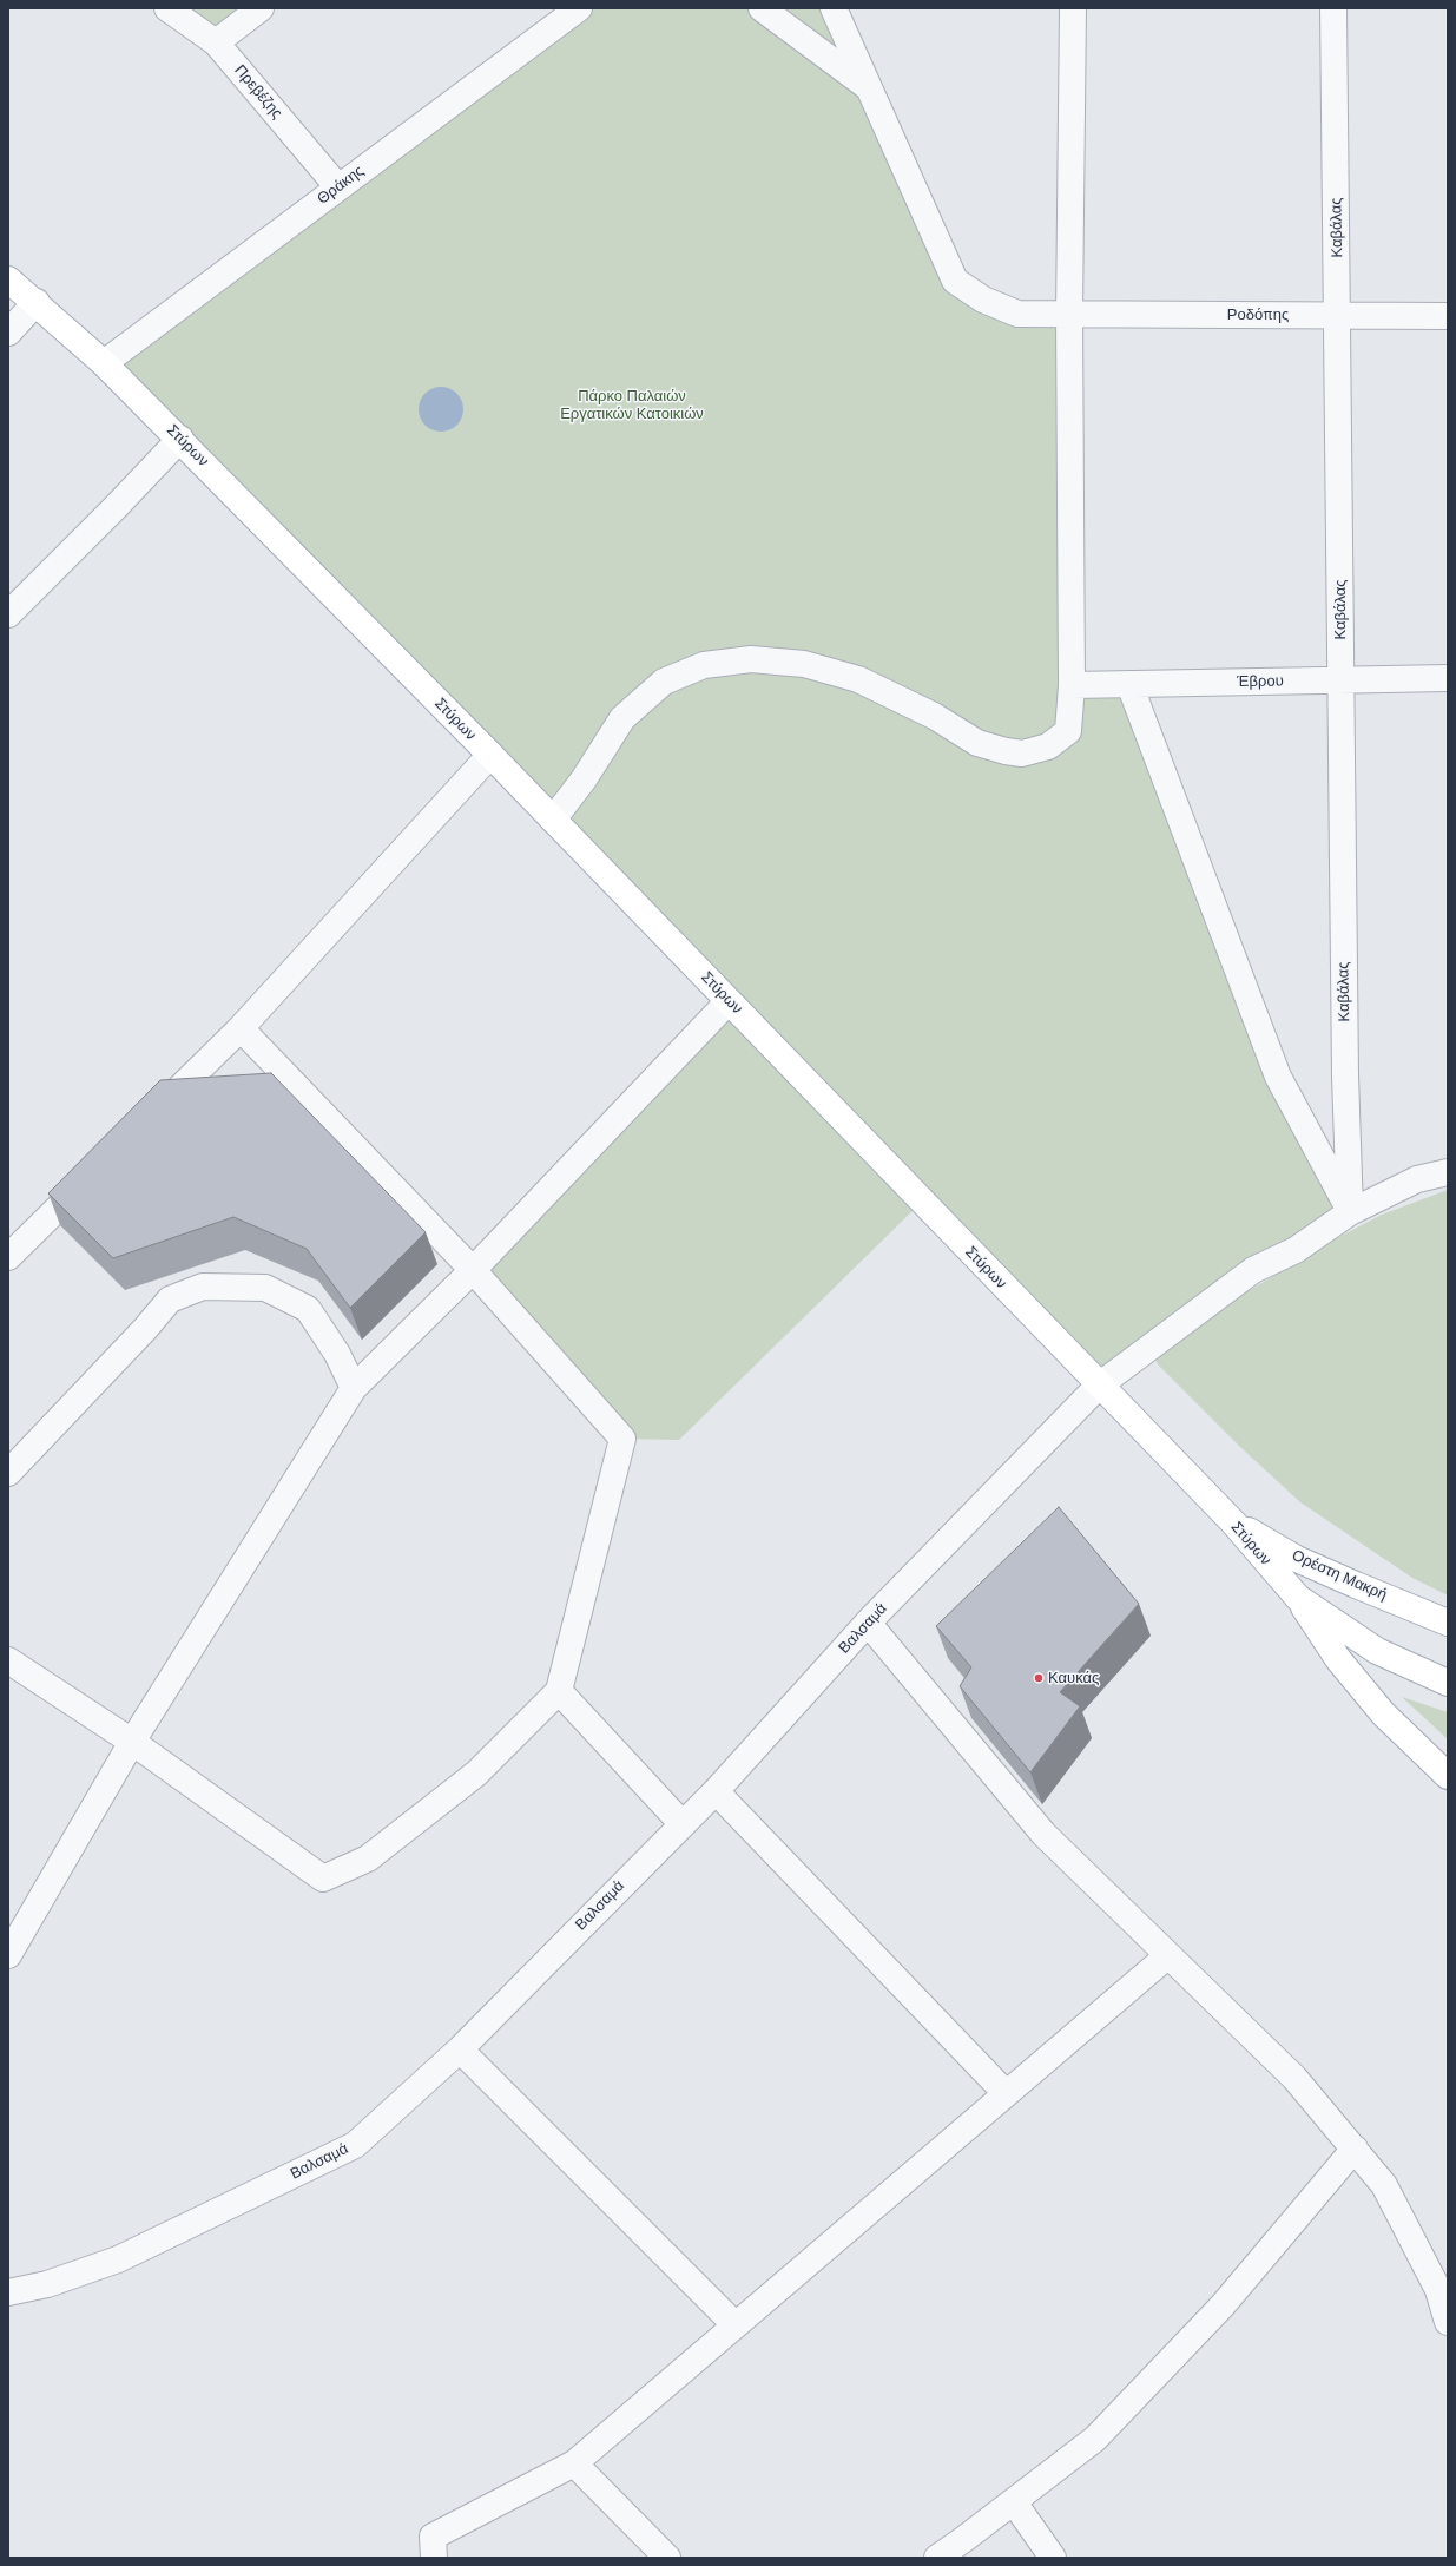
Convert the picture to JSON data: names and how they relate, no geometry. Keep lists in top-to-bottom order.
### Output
{
  "streets": {
    "main road": ["Στύρων", "Ορέστη Μακρή"],
    "street": [
      "Πρεβέζης",
      "Θράκης",
      "Καβάλας",
      "Ροδόπης",
      "Έβρου",
      "Βαλσαμά"
    ]
  },
  "crossings": [
    ["Πρεβέζης", "Θράκης"],
    ["Θράκης", "Στύρων"],
    ["Καβάλας", "Ροδόπης"],
    ["Καβάλας", "Έβρου"],
    ["Καβάλας", "Βαλσαμά"],
    ["Στύρων", "Ορέστη Μακρή"],
    ["Στύρων", "Βαλσαμά"]
  ],
  "parks": ["Πάρκο Παλαιών Εργατικών Κατοικιών"],
  "places": ["Καυκάς"]
}
